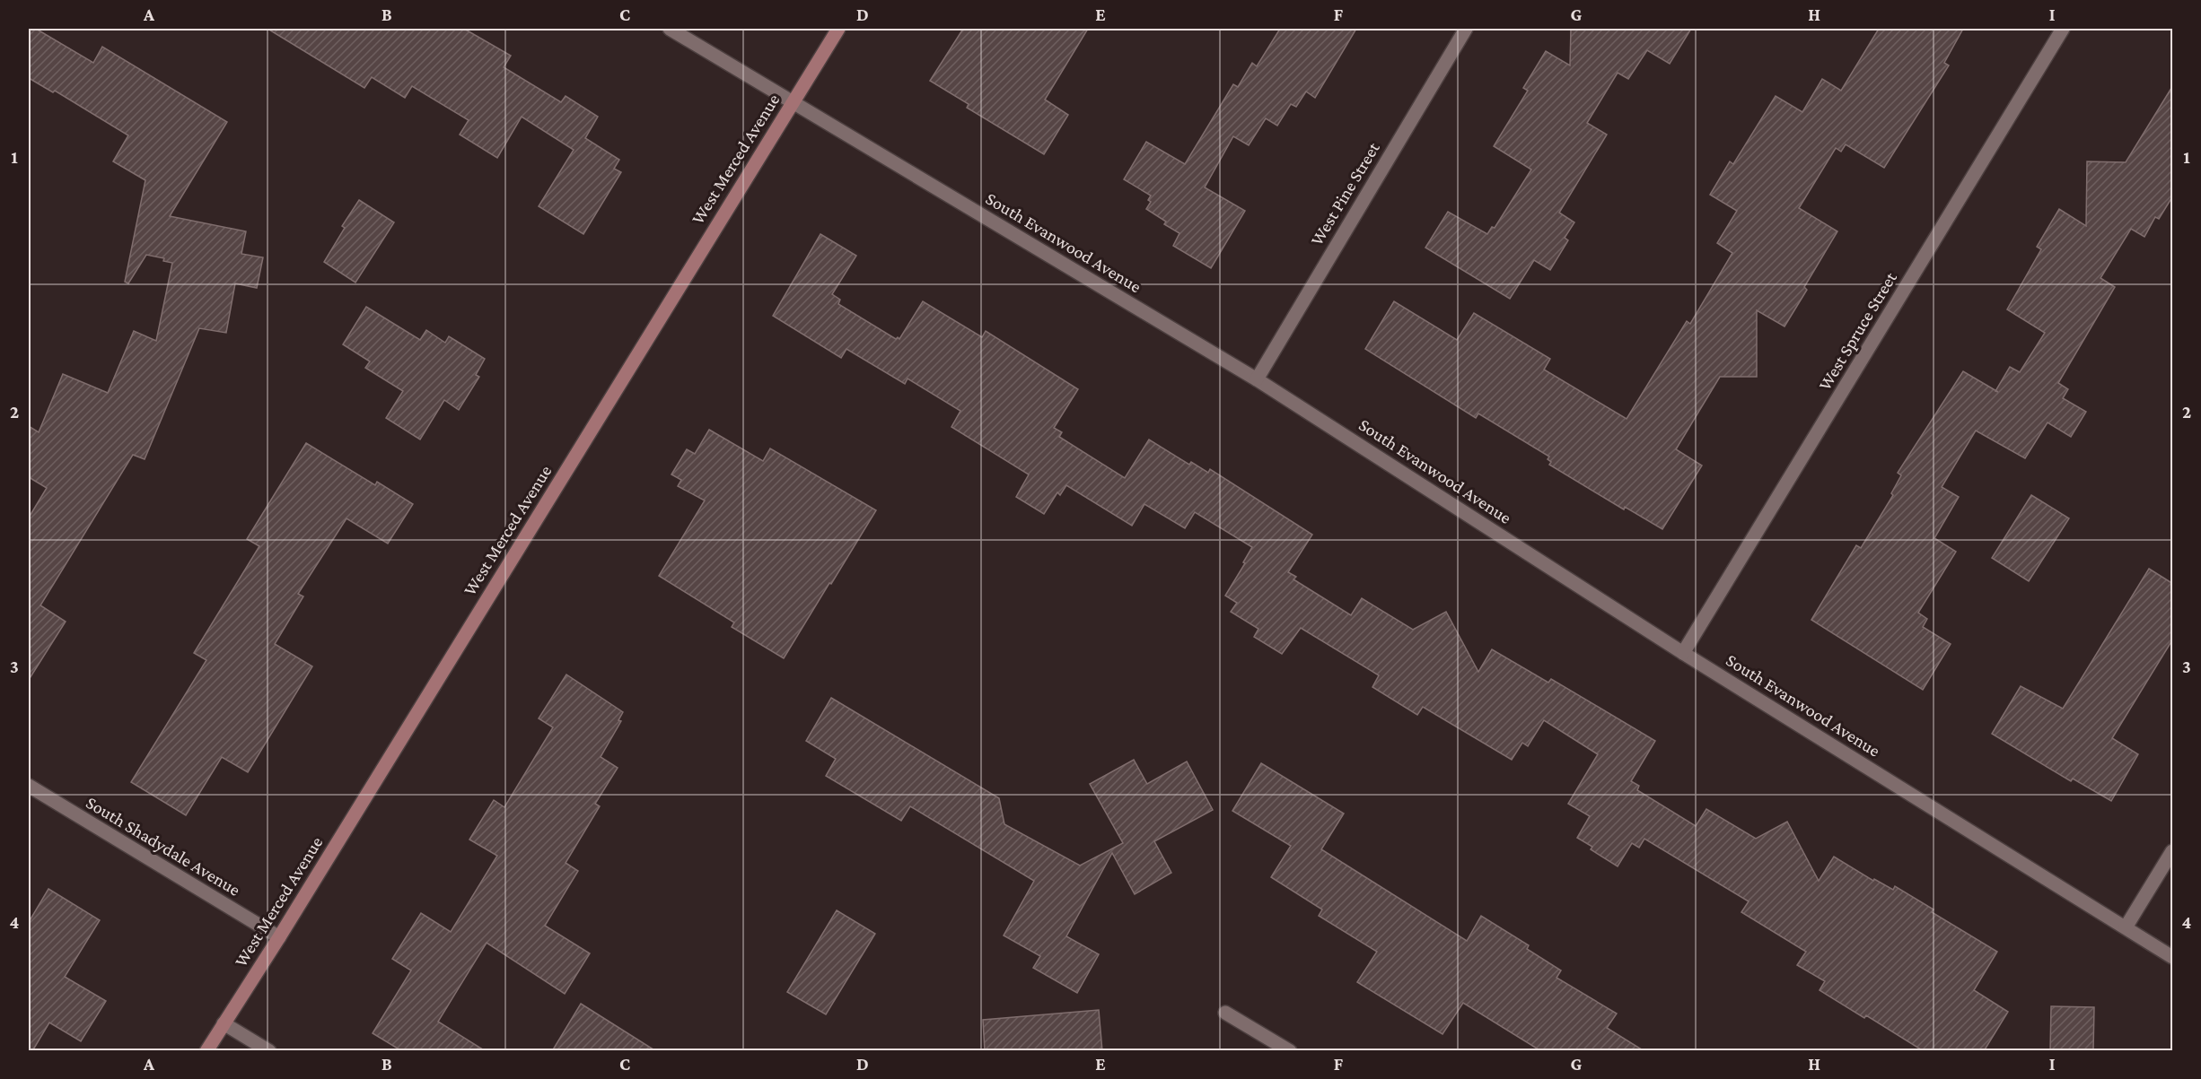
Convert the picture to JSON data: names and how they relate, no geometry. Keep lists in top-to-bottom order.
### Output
{
  "streets": {
    "street": [
      "West Merced Avenue",
      "West Pine Street",
      "South Evanwood Avenue",
      "West Spruce Street",
      "South Shadydale Avenue"
    ]
  },
  "crossings": [
    ["West Merced Avenue", "South Evanwood Avenue"],
    ["West Merced Avenue", "South Shadydale Avenue"],
    ["West Pine Street", "South Evanwood Avenue"],
    ["South Evanwood Avenue", "West Spruce Street"]
  ],
  "grid": {
    "columns": [
      "A",
      "B",
      "C",
      "D",
      "E",
      "F",
      "G",
      "H",
      "I"
    ],
    "rows": [
      "1",
      "2",
      "3",
      "4"
    ]
  }
}
